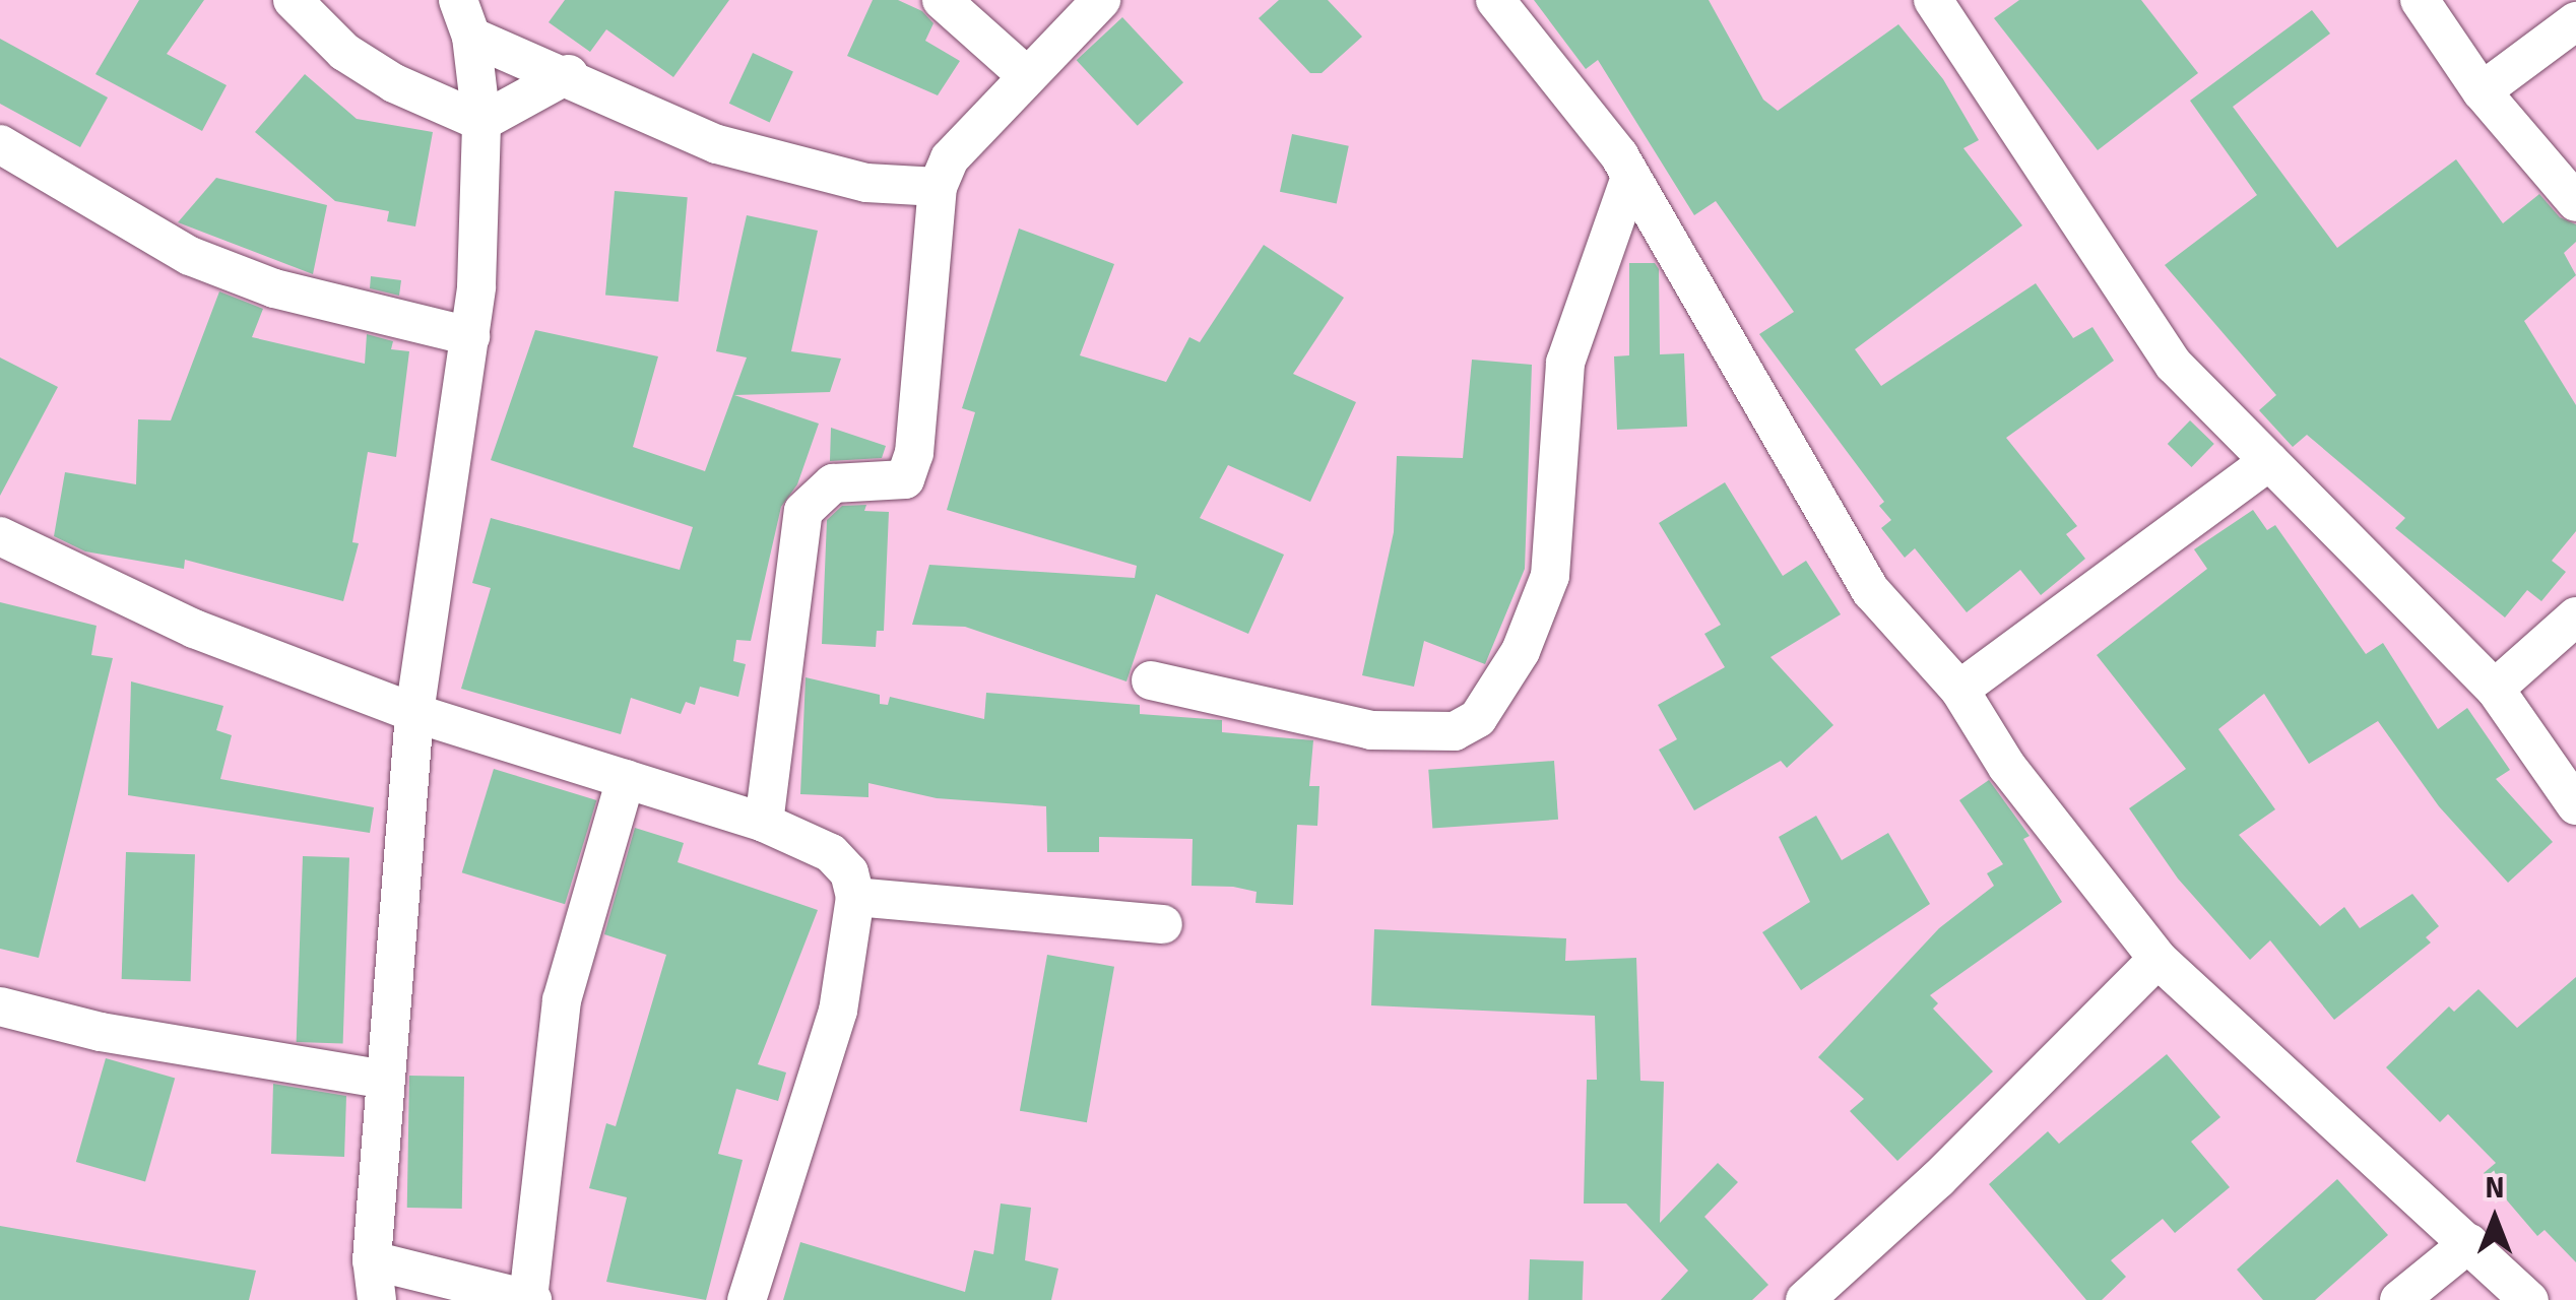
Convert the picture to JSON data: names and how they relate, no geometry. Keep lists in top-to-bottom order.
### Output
{
  "north": "top"
}
